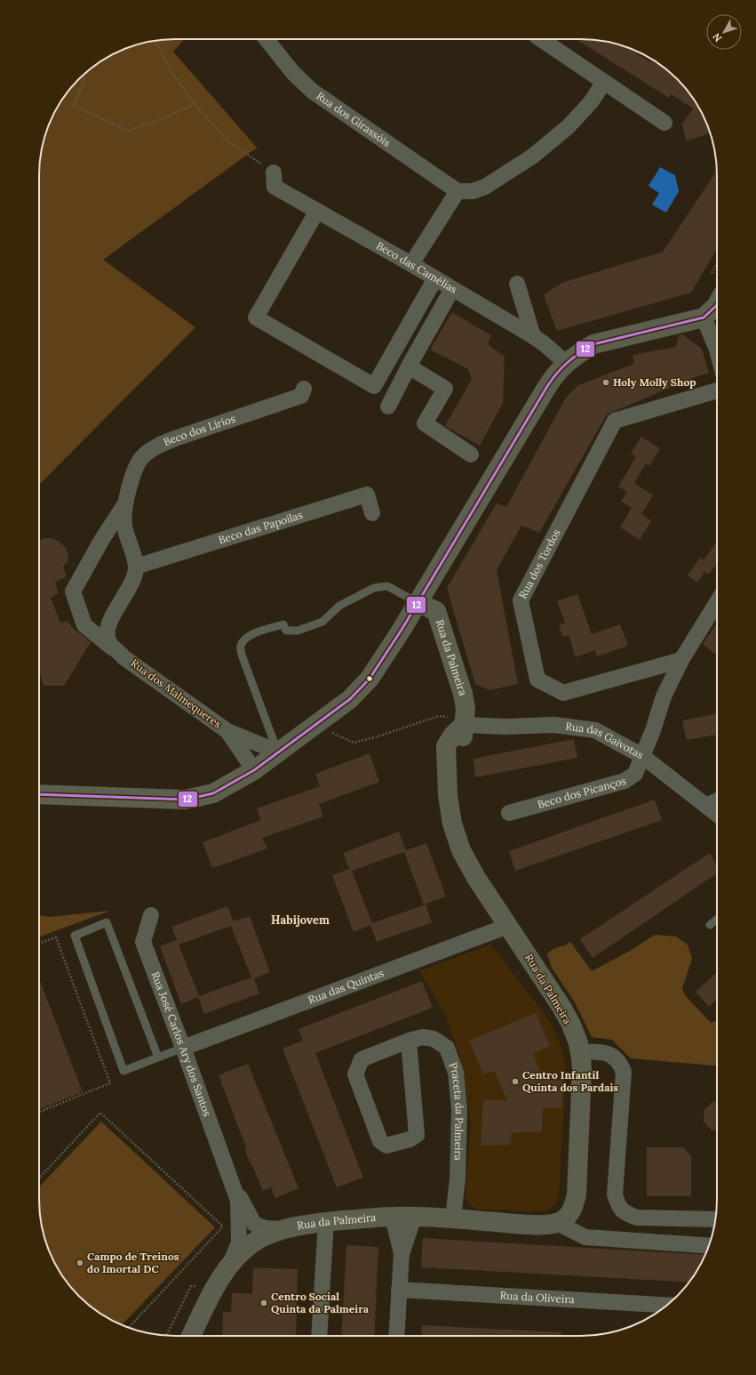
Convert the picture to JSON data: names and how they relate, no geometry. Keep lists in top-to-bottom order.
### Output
{
  "streets": {
    "street": [
      "Rua dos Girassóis",
      "Beco das Camélias",
      "Beco dos Lírios",
      "Beco das Papoilas",
      "Rua dos Tordos",
      "Rua da Palmeira",
      "Rua dos Malmequeres",
      "Rua das Gaivotas",
      "Beco dos Picanços",
      "Rua das Quintas",
      "Rua José Carlos Ary dos Santos",
      "Praceta da Palmeira",
      "Rua da Oliveira"
    ]
  },
  "crossings": [
    ["Beco dos Lírios", "Rua dos Malmequeres"],
    ["Beco das Papoilas", "Rua dos Malmequeres"],
    ["Rua da Palmeira", "Rua das Gaivotas"],
    ["Rua da Palmeira", "Rua das Quintas"],
    ["Rua da Palmeira", "Rua José Carlos Ary dos Santos"],
    ["Rua da Palmeira", "Praceta da Palmeira"],
    ["Rua das Gaivotas", "Beco dos Picanços"],
    ["Rua das Quintas", "Rua José Carlos Ary dos Santos"]
  ],
  "districts": ["Habijovem"],
  "places": [
    "Holy Molly Shop",
    "Centro Infantil Quinta dos Pardais",
    "Campo de Treinos do Imortal DC",
    "Centro Social Quinta da Palmeira"
  ],
  "lines": ["transit line 12"],
  "north": "bottom left"
}
